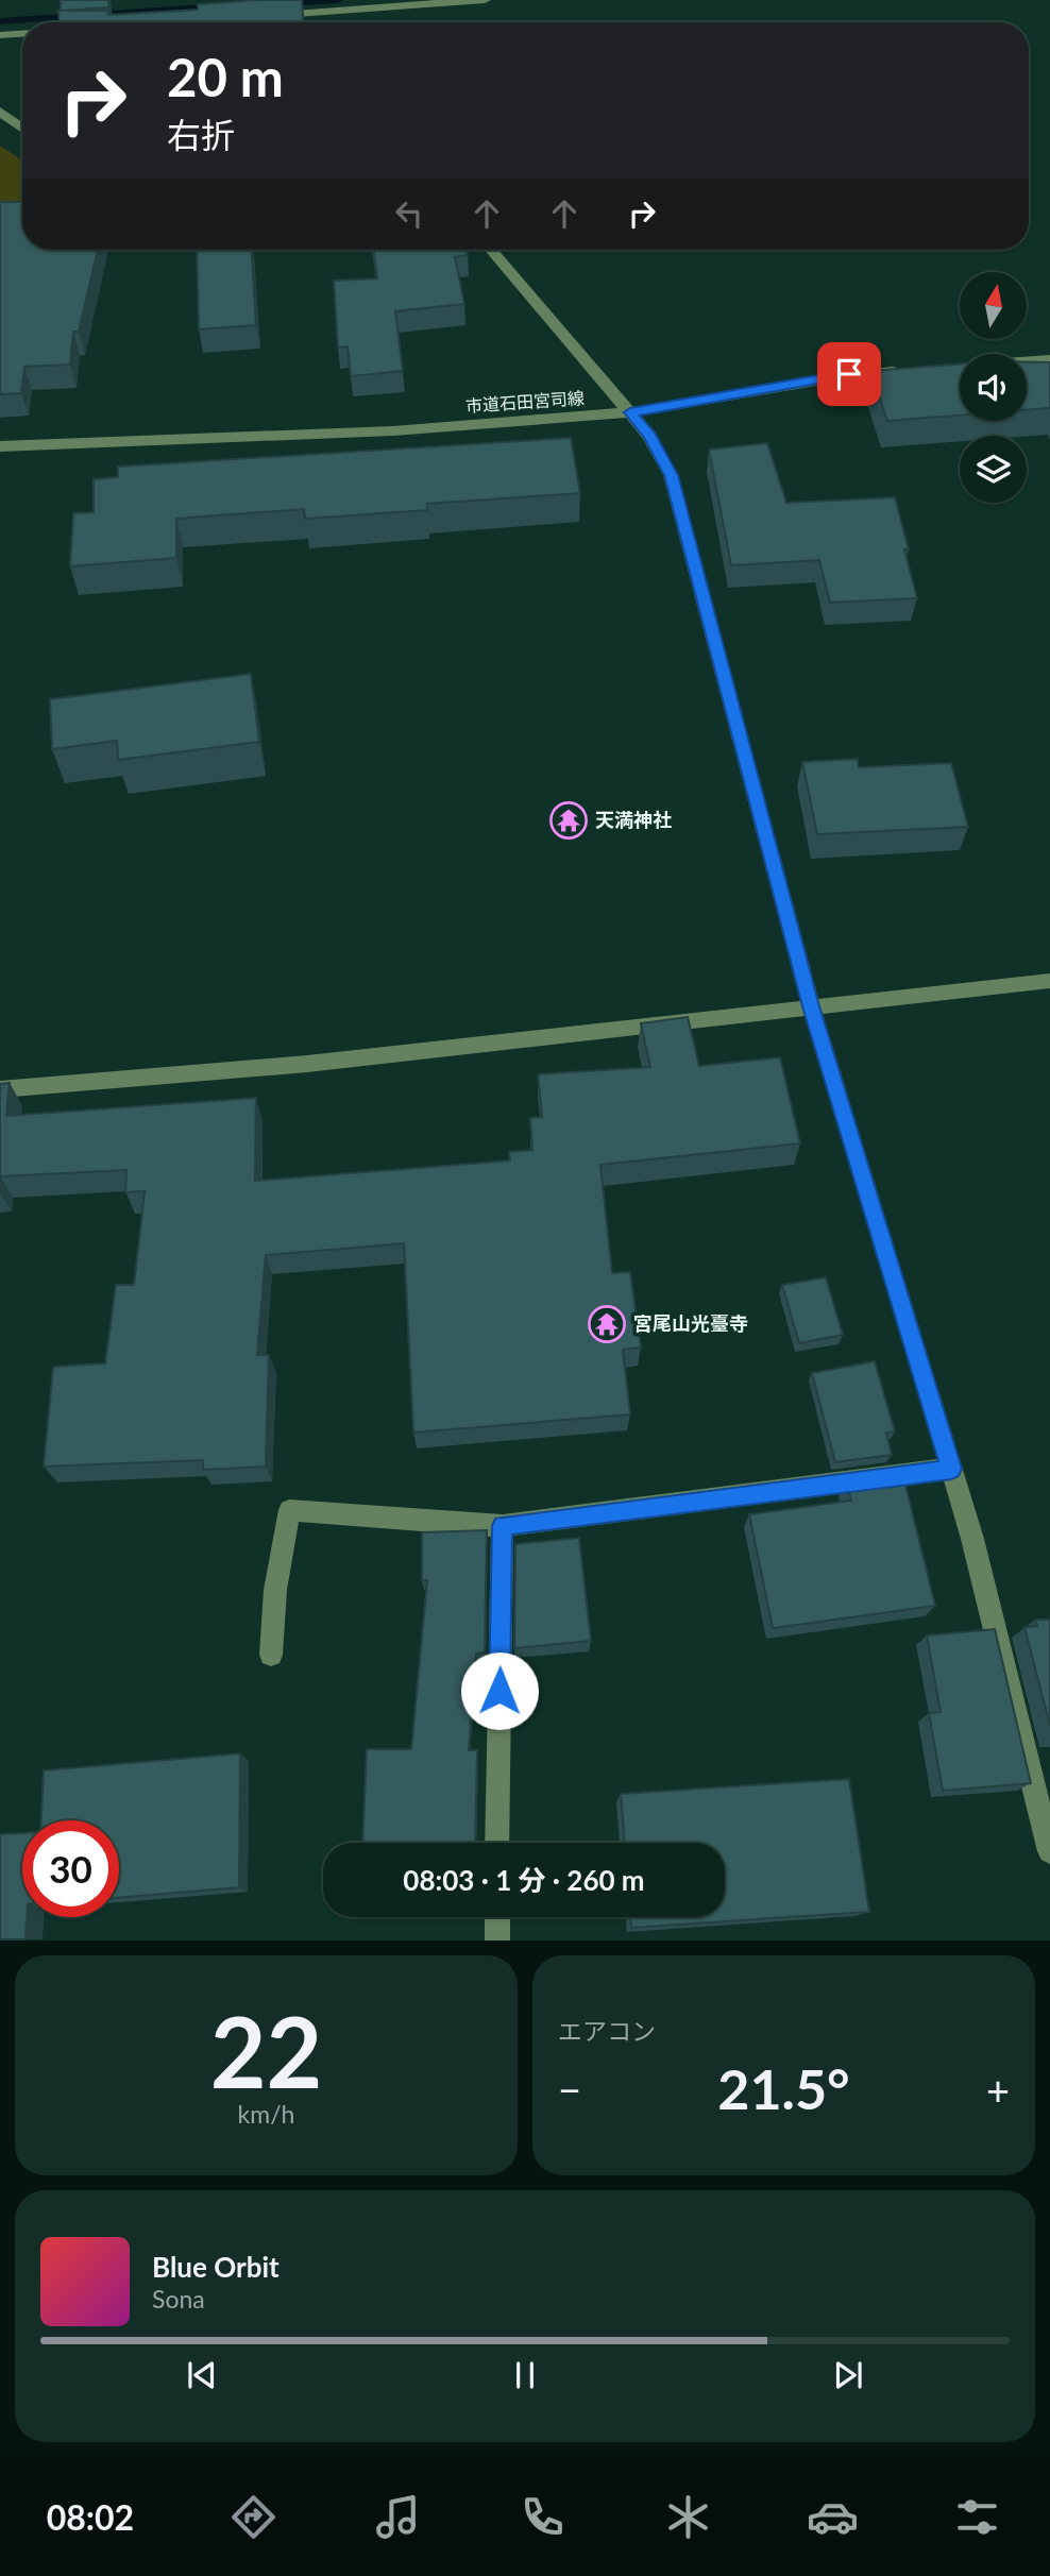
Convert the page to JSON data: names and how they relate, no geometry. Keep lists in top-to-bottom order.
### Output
{
  "streets": {
    "street": ["市道石田宮司線"]
  },
  "places": {
    "temple": ["天満神社", "宮尾山光臺寺"]
  },
  "north": "top",
  "page": {
    "turn": ["20 m", "右折"],
    "limit": "30",
    "trip": "08:03 · 1 分 · 260 m",
    "tile": [
      ["22", "km/h"],
      "エアコン"
    ],
    "heat": ["−", "21.5°", "+"],
    "song": ["Blue Orbit", "Sona"],
    "tabs": "08:02"
  }
}
